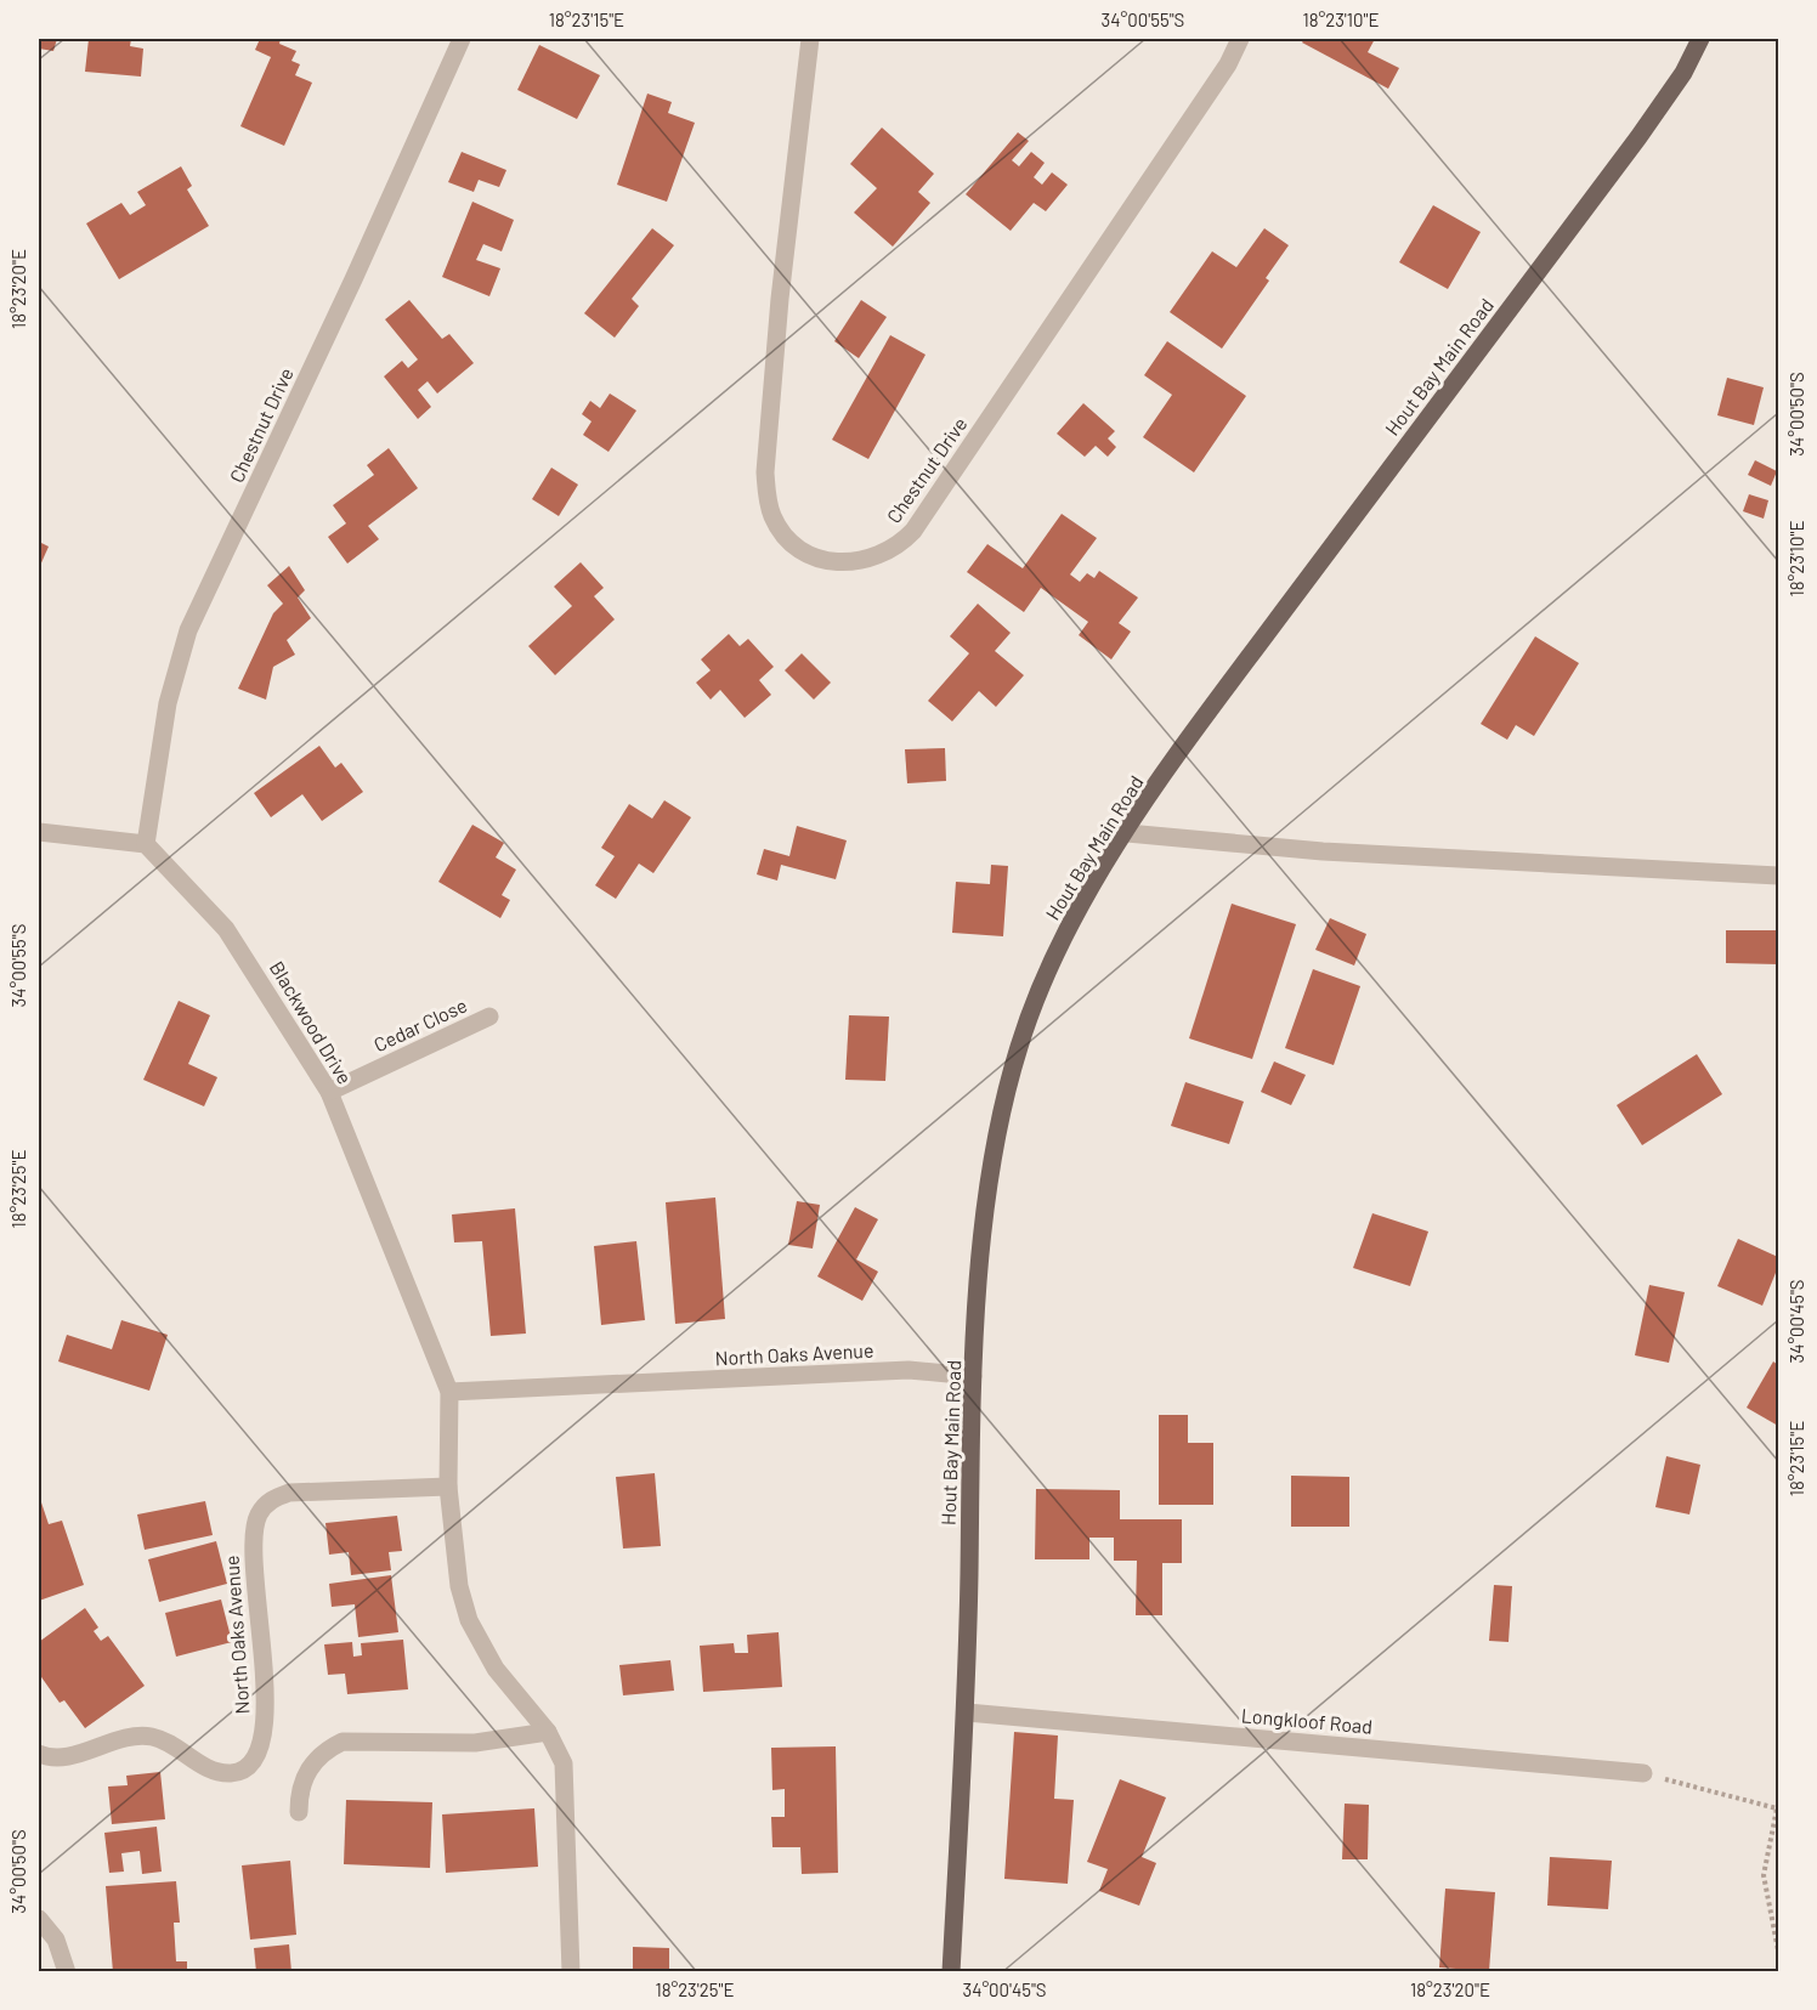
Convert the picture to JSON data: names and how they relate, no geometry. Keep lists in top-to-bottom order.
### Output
{
  "streets": {
    "main road": ["Hout Bay Main Road"],
    "street": [
      "Chestnut Drive",
      "Blackwood Drive",
      "Cedar Close",
      "North Oaks Avenue",
      "Longkloof Road"
    ]
  },
  "crossings": [
    ["Hout Bay Main Road", "North Oaks Avenue"],
    ["Hout Bay Main Road", "Longkloof Road"],
    ["Chestnut Drive", "Blackwood Drive"],
    ["Blackwood Drive", "Cedar Close"],
    ["Blackwood Drive", "North Oaks Avenue"]
  ],
  "coordinates": [
    "18°23'15\"E",
    "34°00'55\"S",
    "18°23'10\"E",
    "18°23'20\"E",
    "34°00'50\"S",
    "18°23'25\"E",
    "34°00'45\"S"
  ]
}
